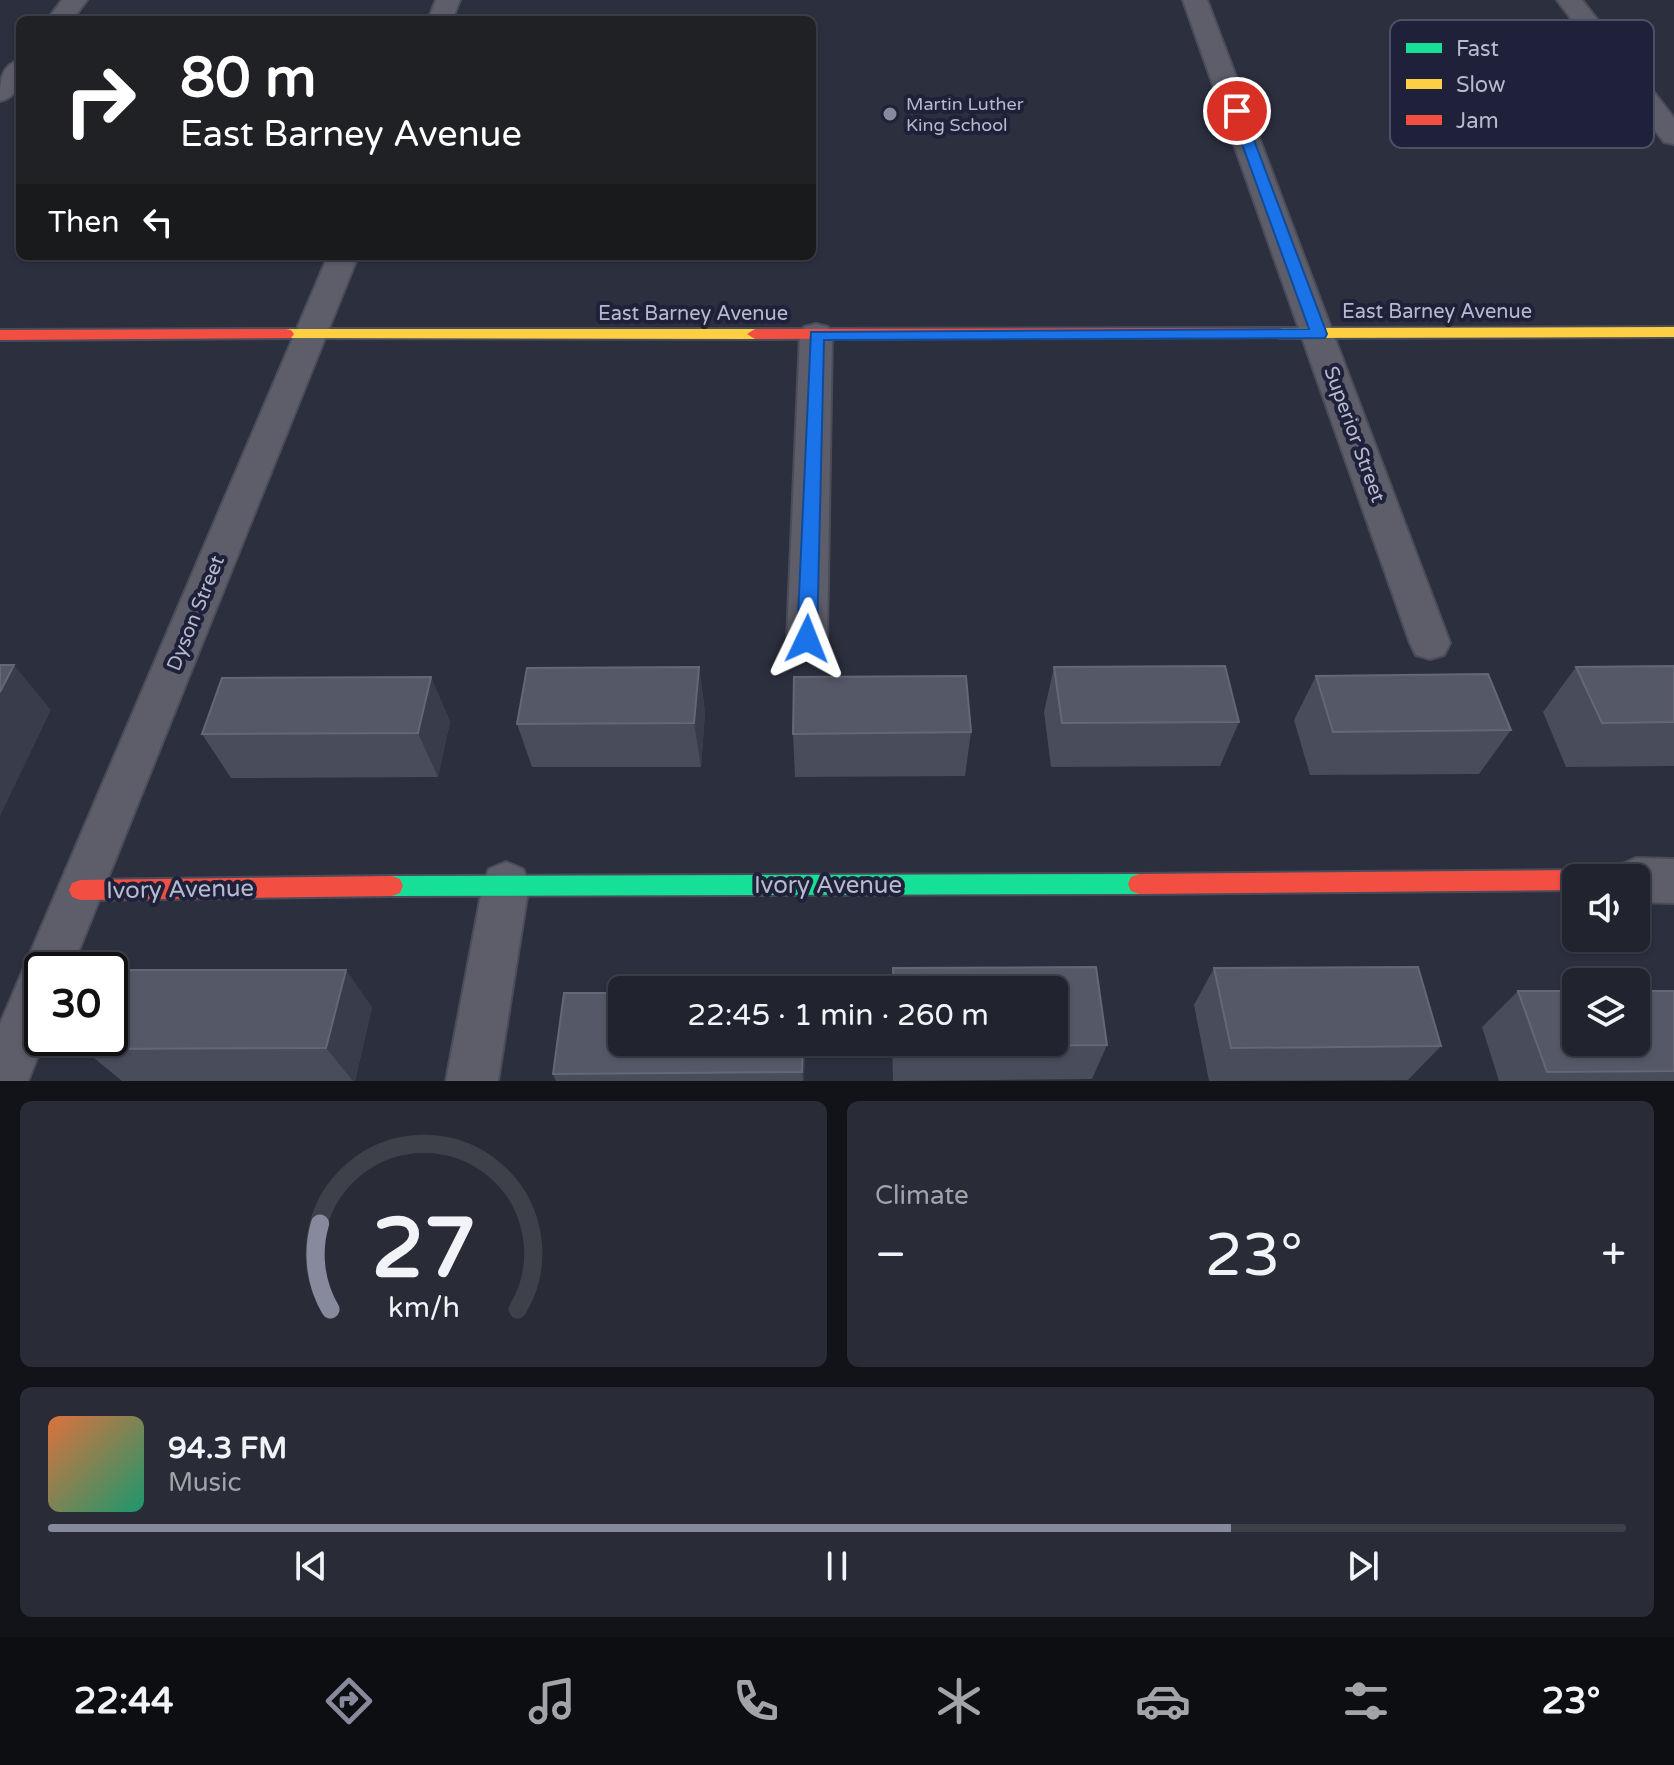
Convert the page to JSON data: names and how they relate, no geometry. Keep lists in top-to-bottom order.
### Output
{
  "streets": {
    "street": [
      "East Barney Avenue",
      "Superior Street",
      "Dyson Street",
      "Ivory Avenue"
    ]
  },
  "crossings": [
    ["East Barney Avenue", "Superior Street"],
    ["East Barney Avenue", "Dyson Street"],
    ["Dyson Street", "Ivory Avenue"]
  ],
  "places": ["Martin Luther King School"],
  "legend": ["Fast", "Slow", "Jam"],
  "page": {
    "turn": ["80 m", "East Barney Avenue"],
    "then": "Then",
    "limit": "30",
    "trip": "22:45 · 1 min · 260 m",
    "tile": "Climate",
    "heat": ["−", "23°", "+"],
    "song": ["94.3 FM", "Music"],
    "tabs": ["22:44", "23°"],
    "gauge": ["27", "km/h"]
  }
}
